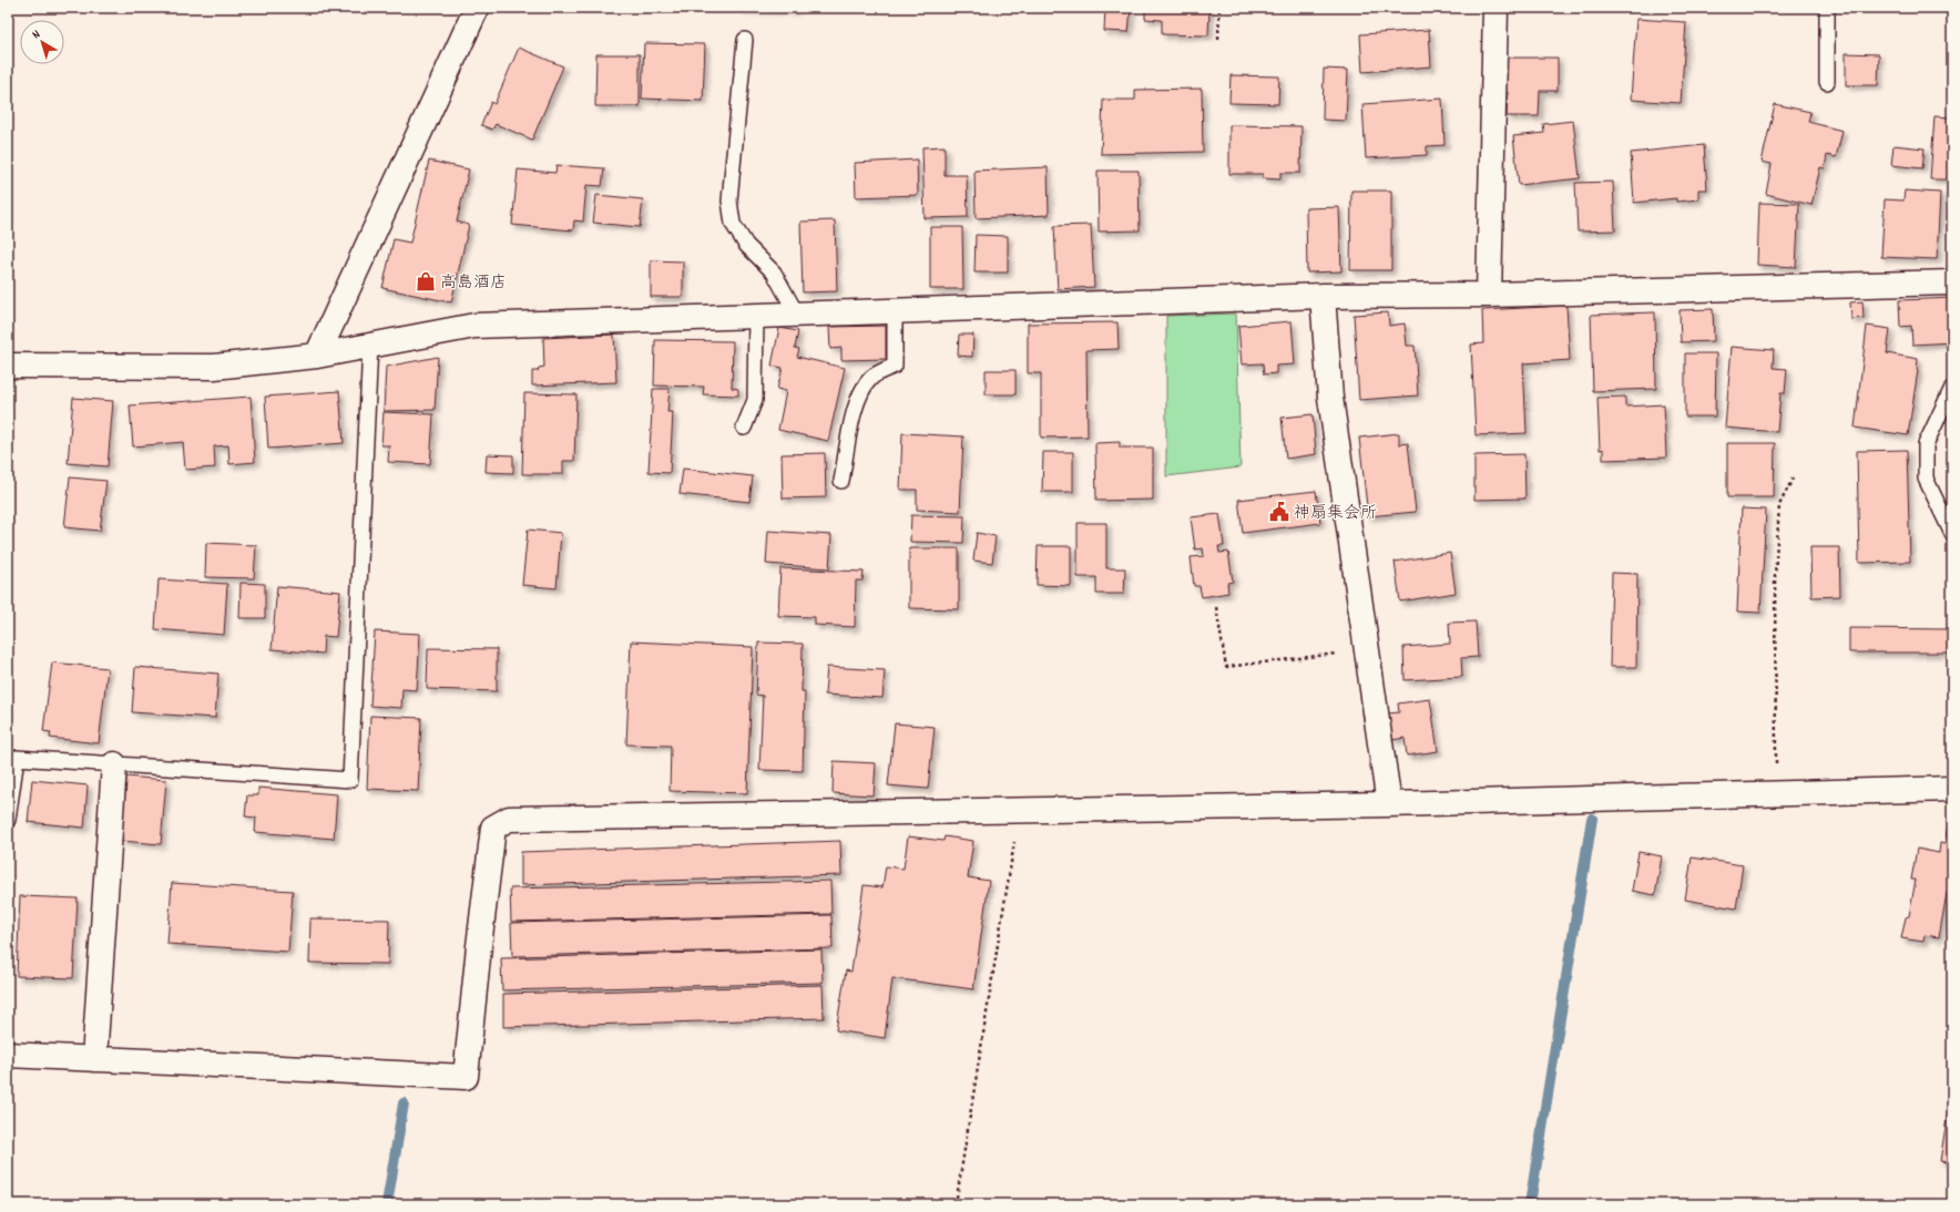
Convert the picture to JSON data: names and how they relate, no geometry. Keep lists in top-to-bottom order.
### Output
{
  "places": {
    "shop": ["高島酒店"],
    "public building": ["神扇集会所"]
  },
  "north": "top left"
}
